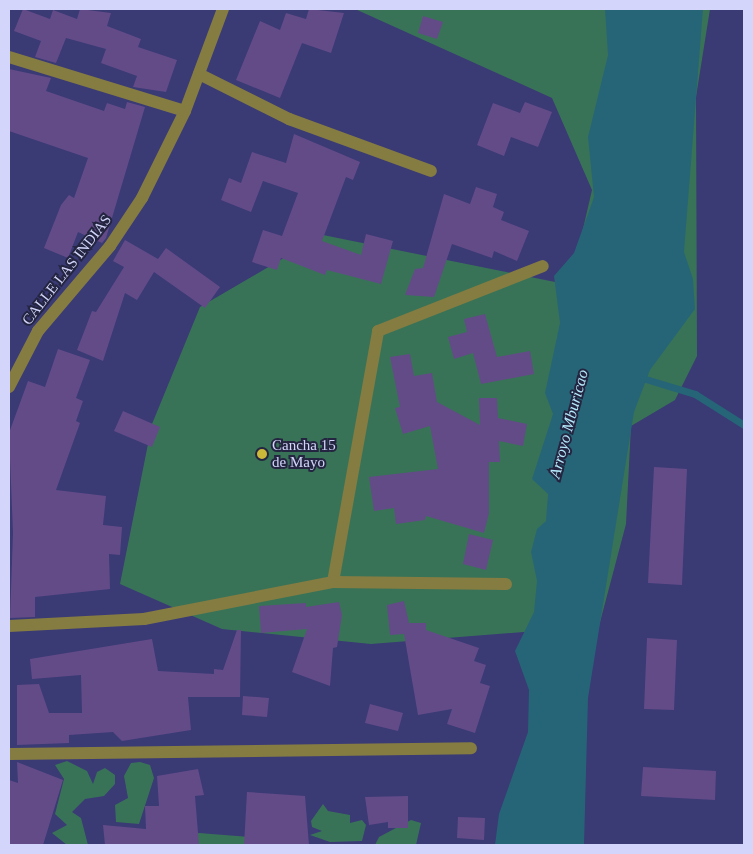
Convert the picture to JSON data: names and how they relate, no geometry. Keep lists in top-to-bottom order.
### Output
{
  "streets": {
    "street": ["CALLE LAS INDIAS"]
  },
  "water": ["Arroyo Mburicao"],
  "places": ["Cancha 15 de Mayo"]
}
